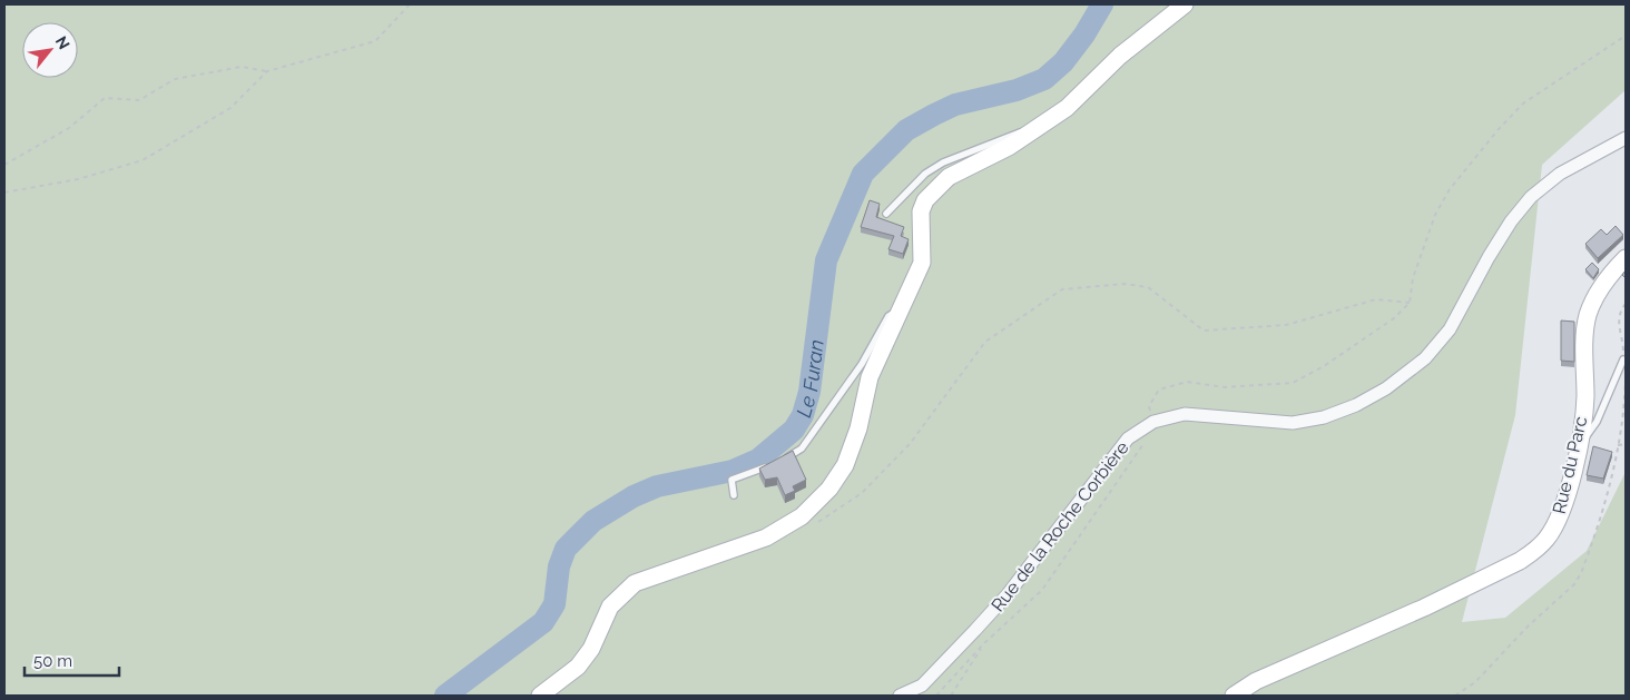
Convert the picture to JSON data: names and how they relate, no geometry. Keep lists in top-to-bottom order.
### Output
{
  "streets": {
    "street": ["Rue du Parc", "Rue de la Roche Corbière"]
  },
  "water": ["Le Furan"],
  "scale_bar": "50 m",
  "north": "top right"
}
